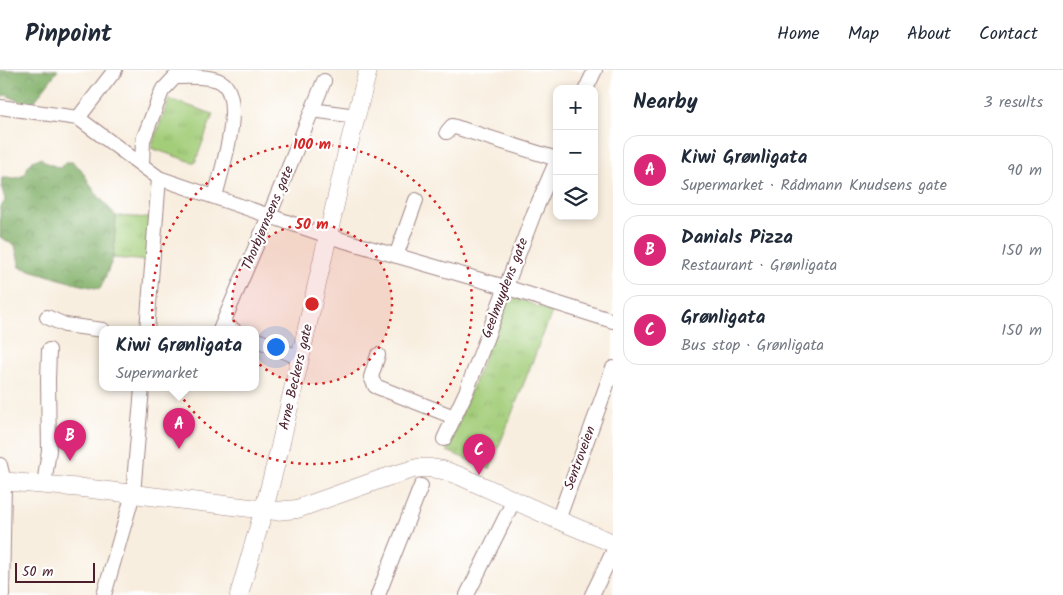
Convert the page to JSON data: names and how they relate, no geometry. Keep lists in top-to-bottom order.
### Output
{
  "streets": {
    "main road": ["Arne Beckers gate"],
    "street": ["Thorbjørnsens gate", "Geelmuydens gate", "Sentroveien"]
  },
  "scale_bar": "50 m",
  "page": {
    "header": "Pinpoint",
    "nav": [
      "Home",
      "Map",
      "About",
      "Contact"
    ],
    "heading": ["Nearby", "3 results"],
    "map_buttons": ["+", "−"],
    "list": [
      {
        "mark": "A",
        "name": "Kiwi Grønligata",
        "note": "Supermarket · Rådmann Knudsens gate",
        "value": "90 m"
      },
      {
        "mark": "B",
        "name": "Danials Pizza",
        "note": "Restaurant · Grønligata",
        "value": "150 m"
      },
      {
        "mark": "C",
        "name": "Grønligata",
        "note": "Bus stop · Grønligata",
        "value": "150 m"
      }
    ],
    "popup": ["Kiwi Grønligata", "Supermarket"],
    "pins": ["A", "B", "C"],
    "scale": "50 m"
  },
  "rings": ["100 m", "50 m"]
}
